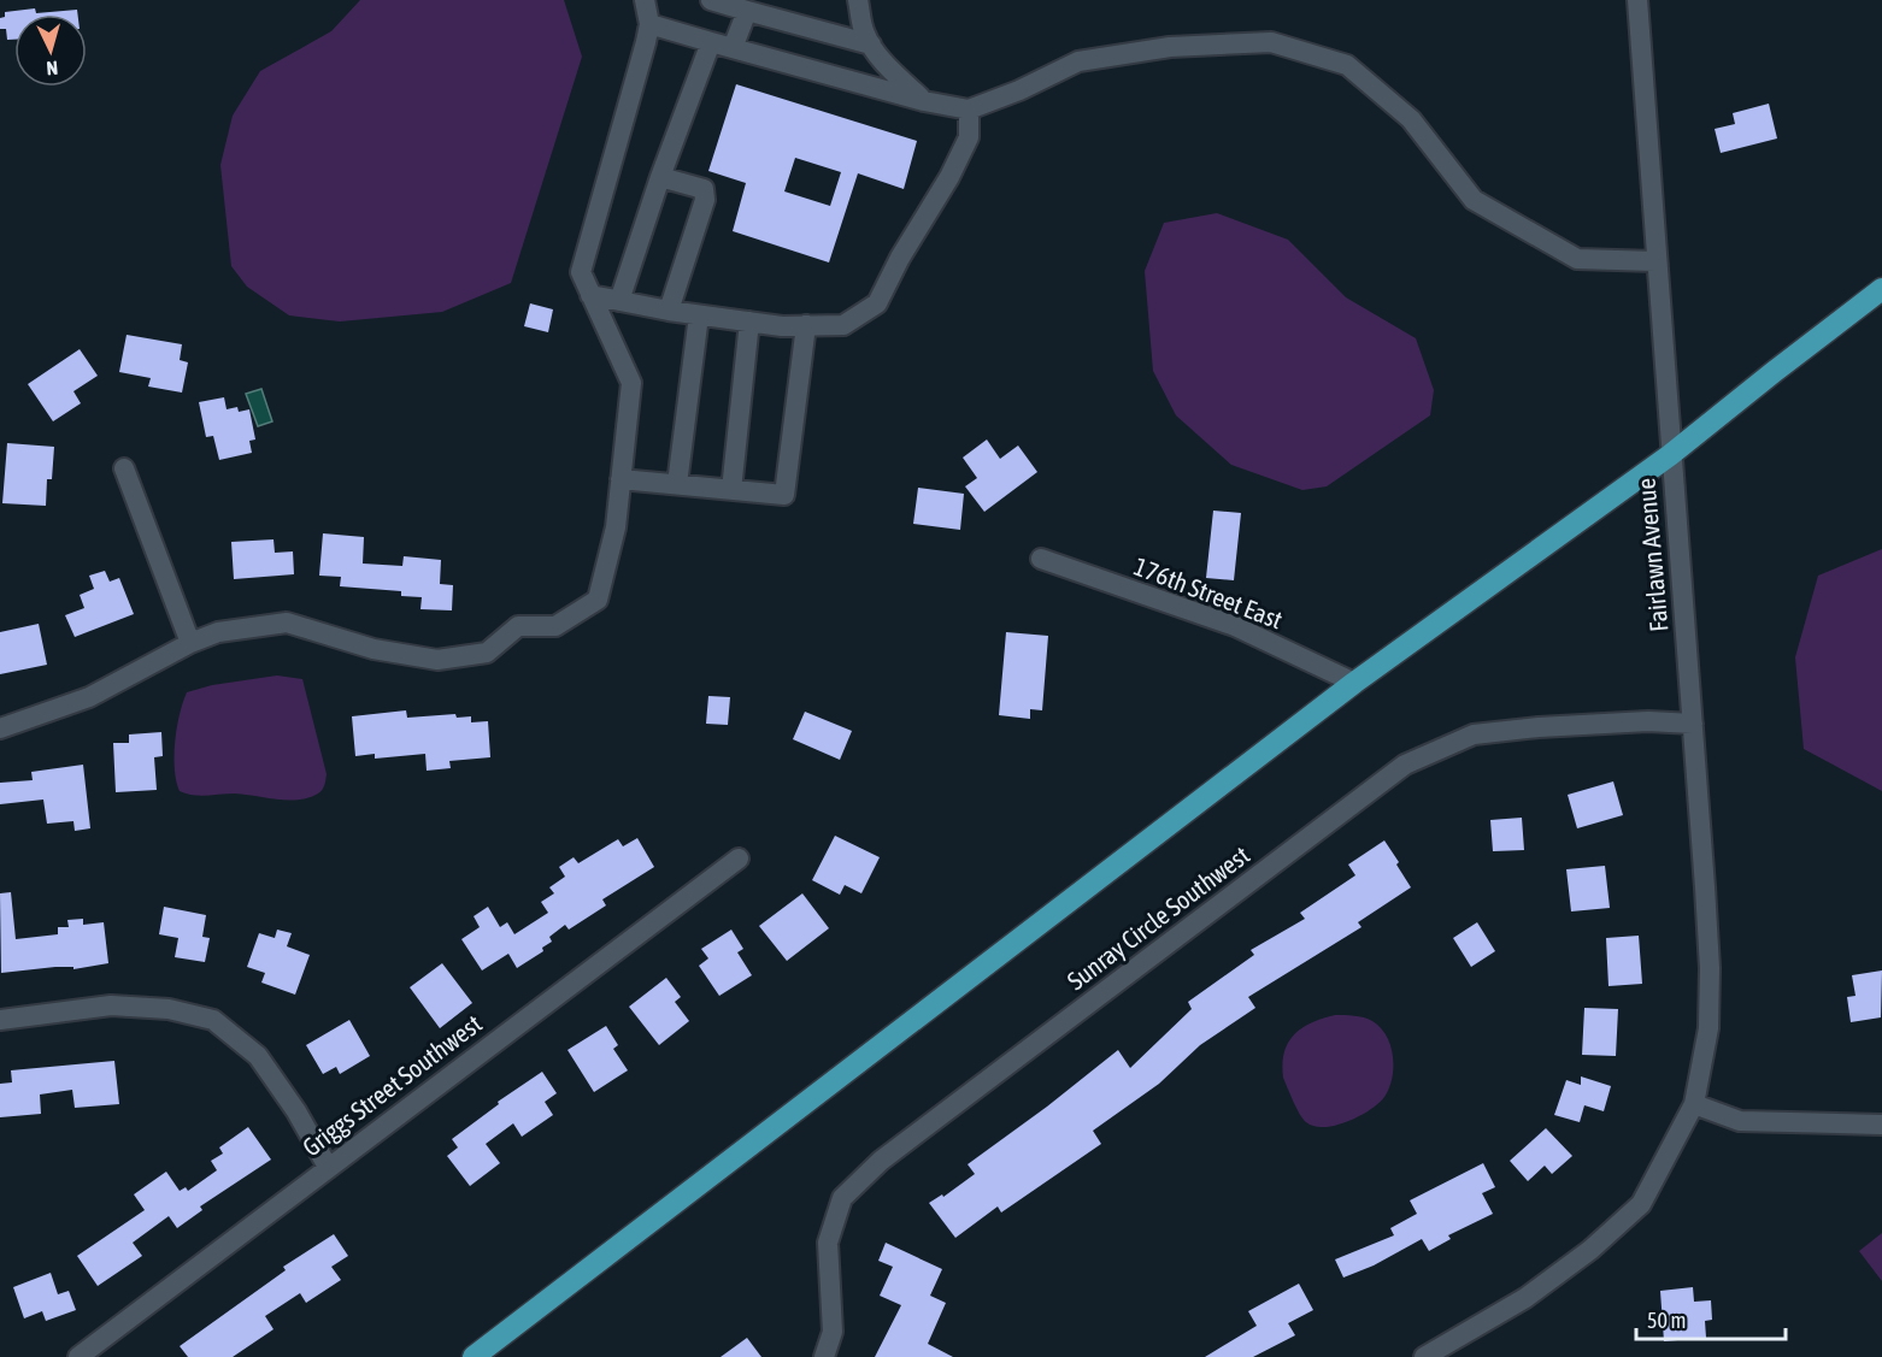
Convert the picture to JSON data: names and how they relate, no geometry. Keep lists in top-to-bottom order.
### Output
{
  "streets": {
    "street": [
      "Fairlawn Avenue",
      "176th Street East",
      "Sunray Circle Southwest",
      "Griggs Street Southwest"
    ]
  },
  "crossings": [
    ["Fairlawn Avenue", "Sunray Circle Southwest"]
  ],
  "scale_bar": "50 m",
  "north": "bottom"
}
